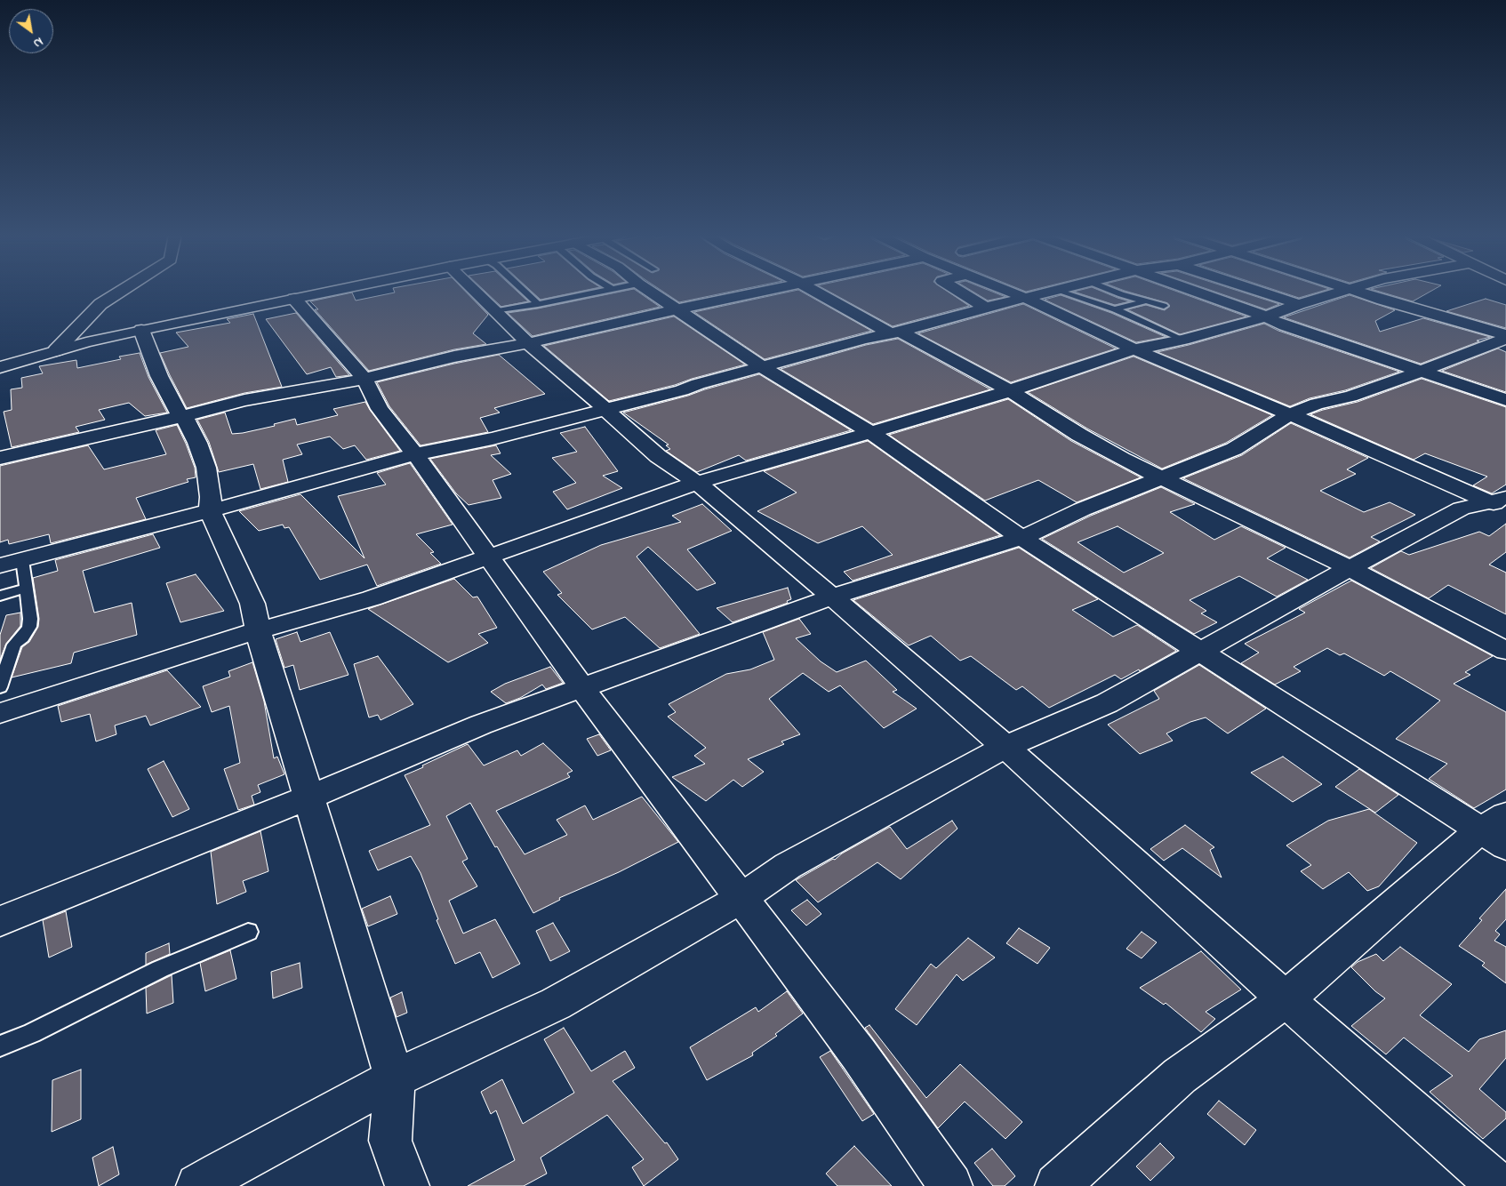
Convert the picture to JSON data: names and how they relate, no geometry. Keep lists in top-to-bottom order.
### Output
{
  "north": "bottom right"
}
